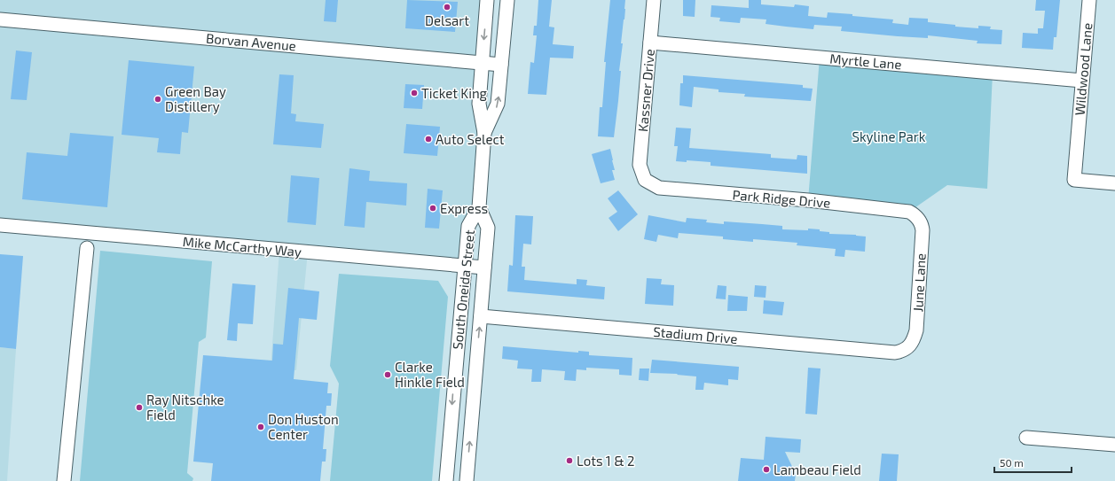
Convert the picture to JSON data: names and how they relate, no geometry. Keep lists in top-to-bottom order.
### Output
{
  "streets": {
    "street": [
      "Borvan Avenue",
      "Myrtle Lane",
      "Wildwood Lane",
      "Kassner Drive",
      "Park Ridge Drive",
      "Mike McCarthy Way",
      "June Lane",
      "South Oneida Street",
      "Stadium Drive"
    ]
  },
  "crossings": [
    ["Borvan Avenue", "South Oneida Street"],
    ["Myrtle Lane", "Wildwood Lane"],
    ["Myrtle Lane", "Kassner Drive"],
    ["Kassner Drive", "Park Ridge Drive"],
    ["Park Ridge Drive", "June Lane"],
    ["Mike McCarthy Way", "South Oneida Street"],
    ["June Lane", "Stadium Drive"],
    ["South Oneida Street", "Stadium Drive"]
  ],
  "parks": ["Skyline Park"],
  "places": [
    "Delsart",
    "Ticket King",
    "Green Bay Distillery",
    "Auto Select",
    "Express",
    "Clarke Hinkle Field",
    "Ray Nitschke Field",
    "Don Huston Center",
    "Lots 1 & 2",
    "Lambeau Field"
  ],
  "scale_bar": "50 m"
}
